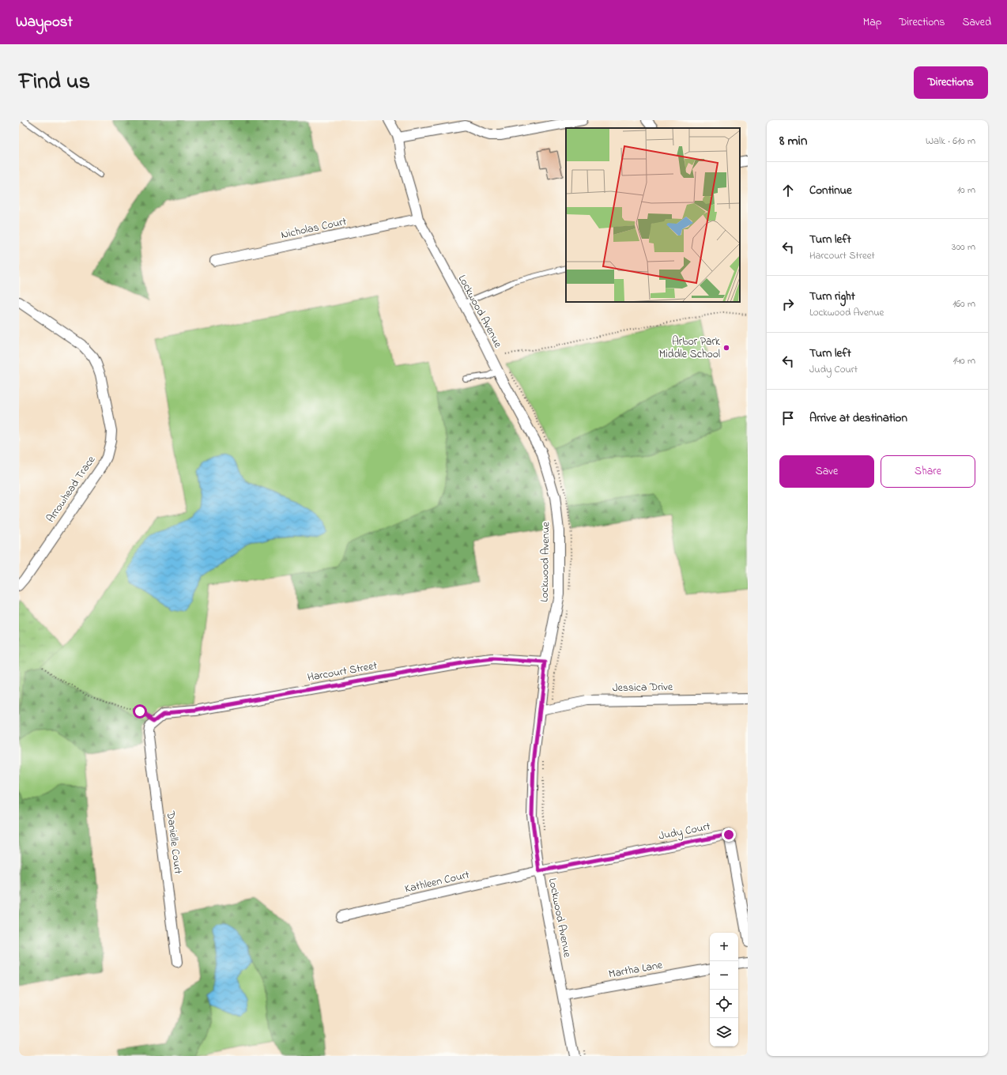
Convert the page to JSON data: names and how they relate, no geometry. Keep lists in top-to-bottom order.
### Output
{
  "streets": {
    "street": [
      "Nicholas Court",
      "Lockwood Avenue",
      "Arrowhead Trace",
      "Harcourt Street",
      "Jessica Drive",
      "Judy Court",
      "Danielle Court",
      "Kathleen Court",
      "Martha Lane"
    ]
  },
  "crossings": [
    ["Nicholas Court", "Lockwood Avenue"],
    ["Lockwood Avenue", "Harcourt Street"],
    ["Lockwood Avenue", "Jessica Drive"],
    ["Lockwood Avenue", "Judy Court"],
    ["Lockwood Avenue", "Kathleen Court"],
    ["Lockwood Avenue", "Martha Lane"],
    ["Harcourt Street", "Danielle Court"],
    ["Judy Court", "Kathleen Court"]
  ],
  "places": ["Arbor Park Middle School"],
  "page": {
    "header": "Waypost",
    "nav": ["Map", "Directions", "Saved"],
    "title": "Find us",
    "buttons": [
      "Directions",
      ["Save", "Share"]
    ],
    "heading": ["8 min", "Walk · 610 m"],
    "list": [
      ["Continue", "10 m"],
      ["Turn left", "Harcourt Street", "300 m"],
      ["Turn right", "Lockwood Avenue", "160 m"],
      ["Turn left", "Judy Court", "140 m"],
      "Arrive at destination"
    ],
    "map_buttons": ["+", "−"]
  }
}
